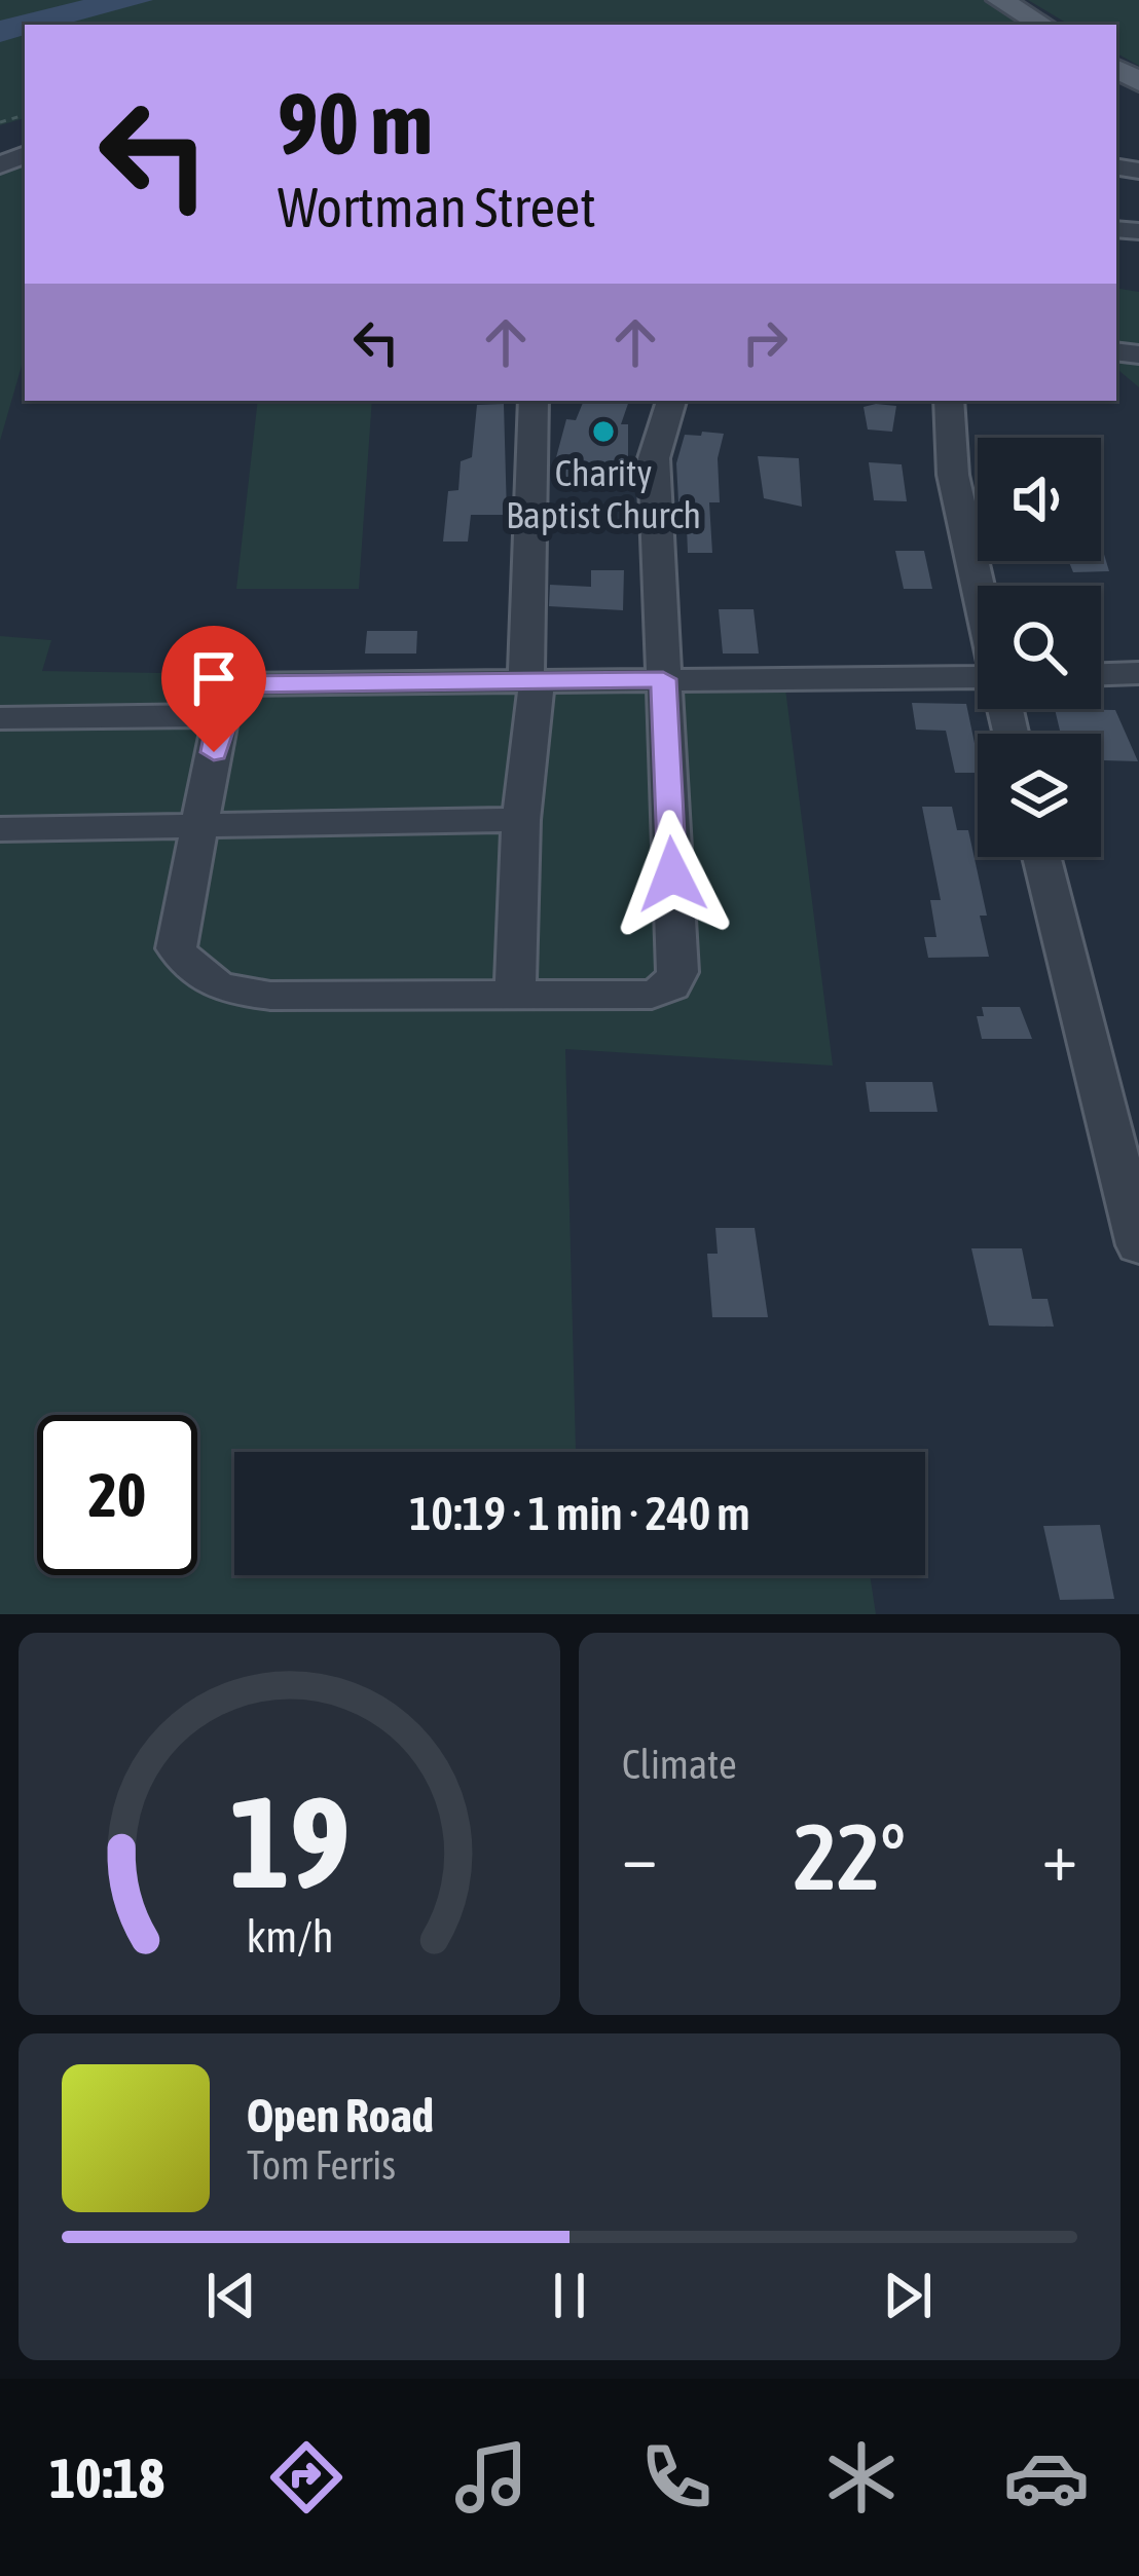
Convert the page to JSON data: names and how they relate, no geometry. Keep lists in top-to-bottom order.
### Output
{
  "places": ["Charity Baptist Church"],
  "page": {
    "turn": ["90 m", "Wortman Street"],
    "limit": "20",
    "trip": "10:19 · 1 min · 240 m",
    "tile": "Climate",
    "heat": ["−", "22°", "+"],
    "song": ["Open Road", "Tom Ferris"],
    "tabs": "10:18",
    "gauge": ["19", "km/h"]
  }
}
